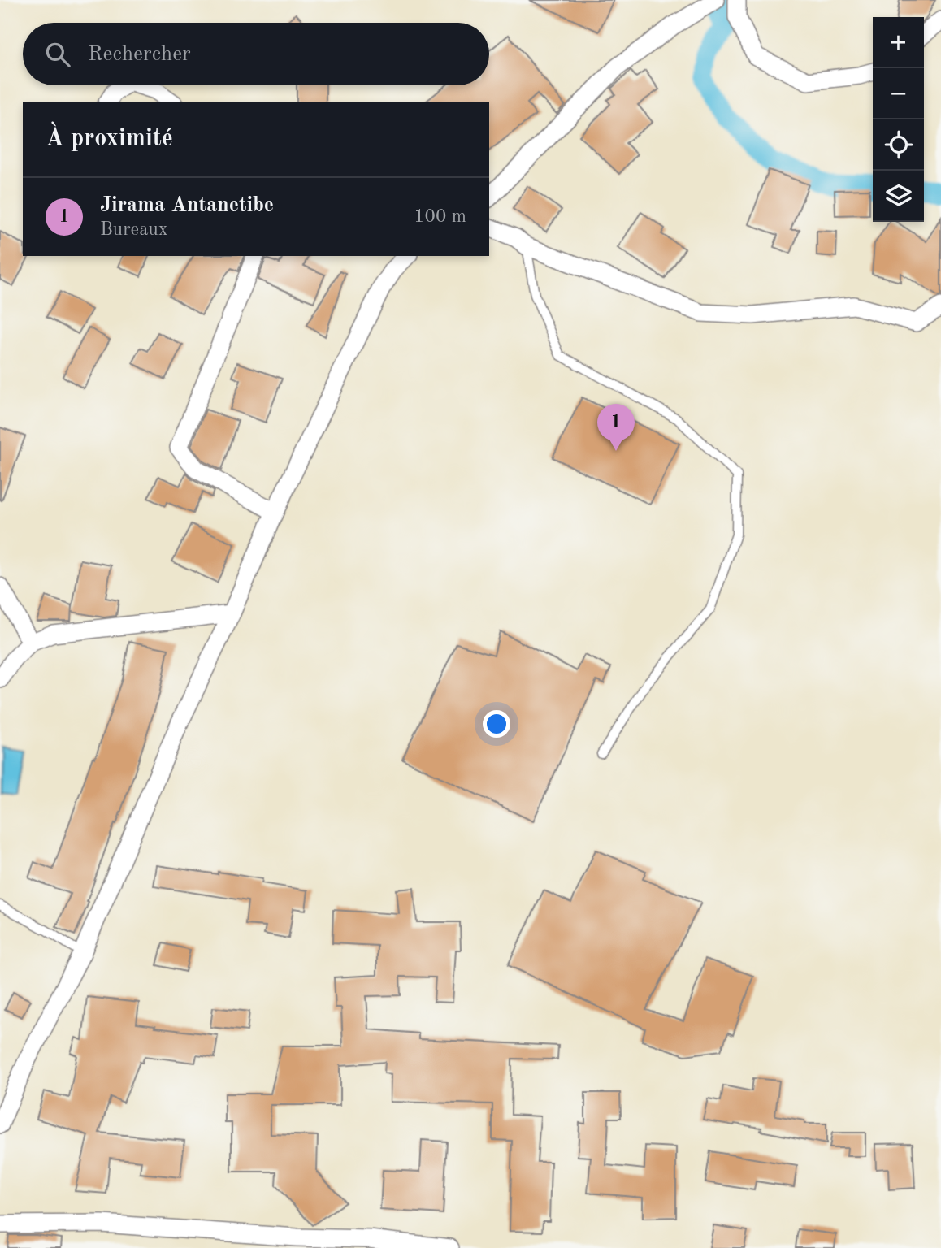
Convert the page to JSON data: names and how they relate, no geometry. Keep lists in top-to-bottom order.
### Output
{
  "page": {
    "map_buttons": ["+", "−"],
    "search": "Rechercher",
    "heading": "À proximité",
    "list": [
      {
        "mark": "1",
        "name": "Jirama Antanetibe",
        "note": "Bureaux",
        "value": "100 m"
      }
    ],
    "pins": "1"
  }
}
